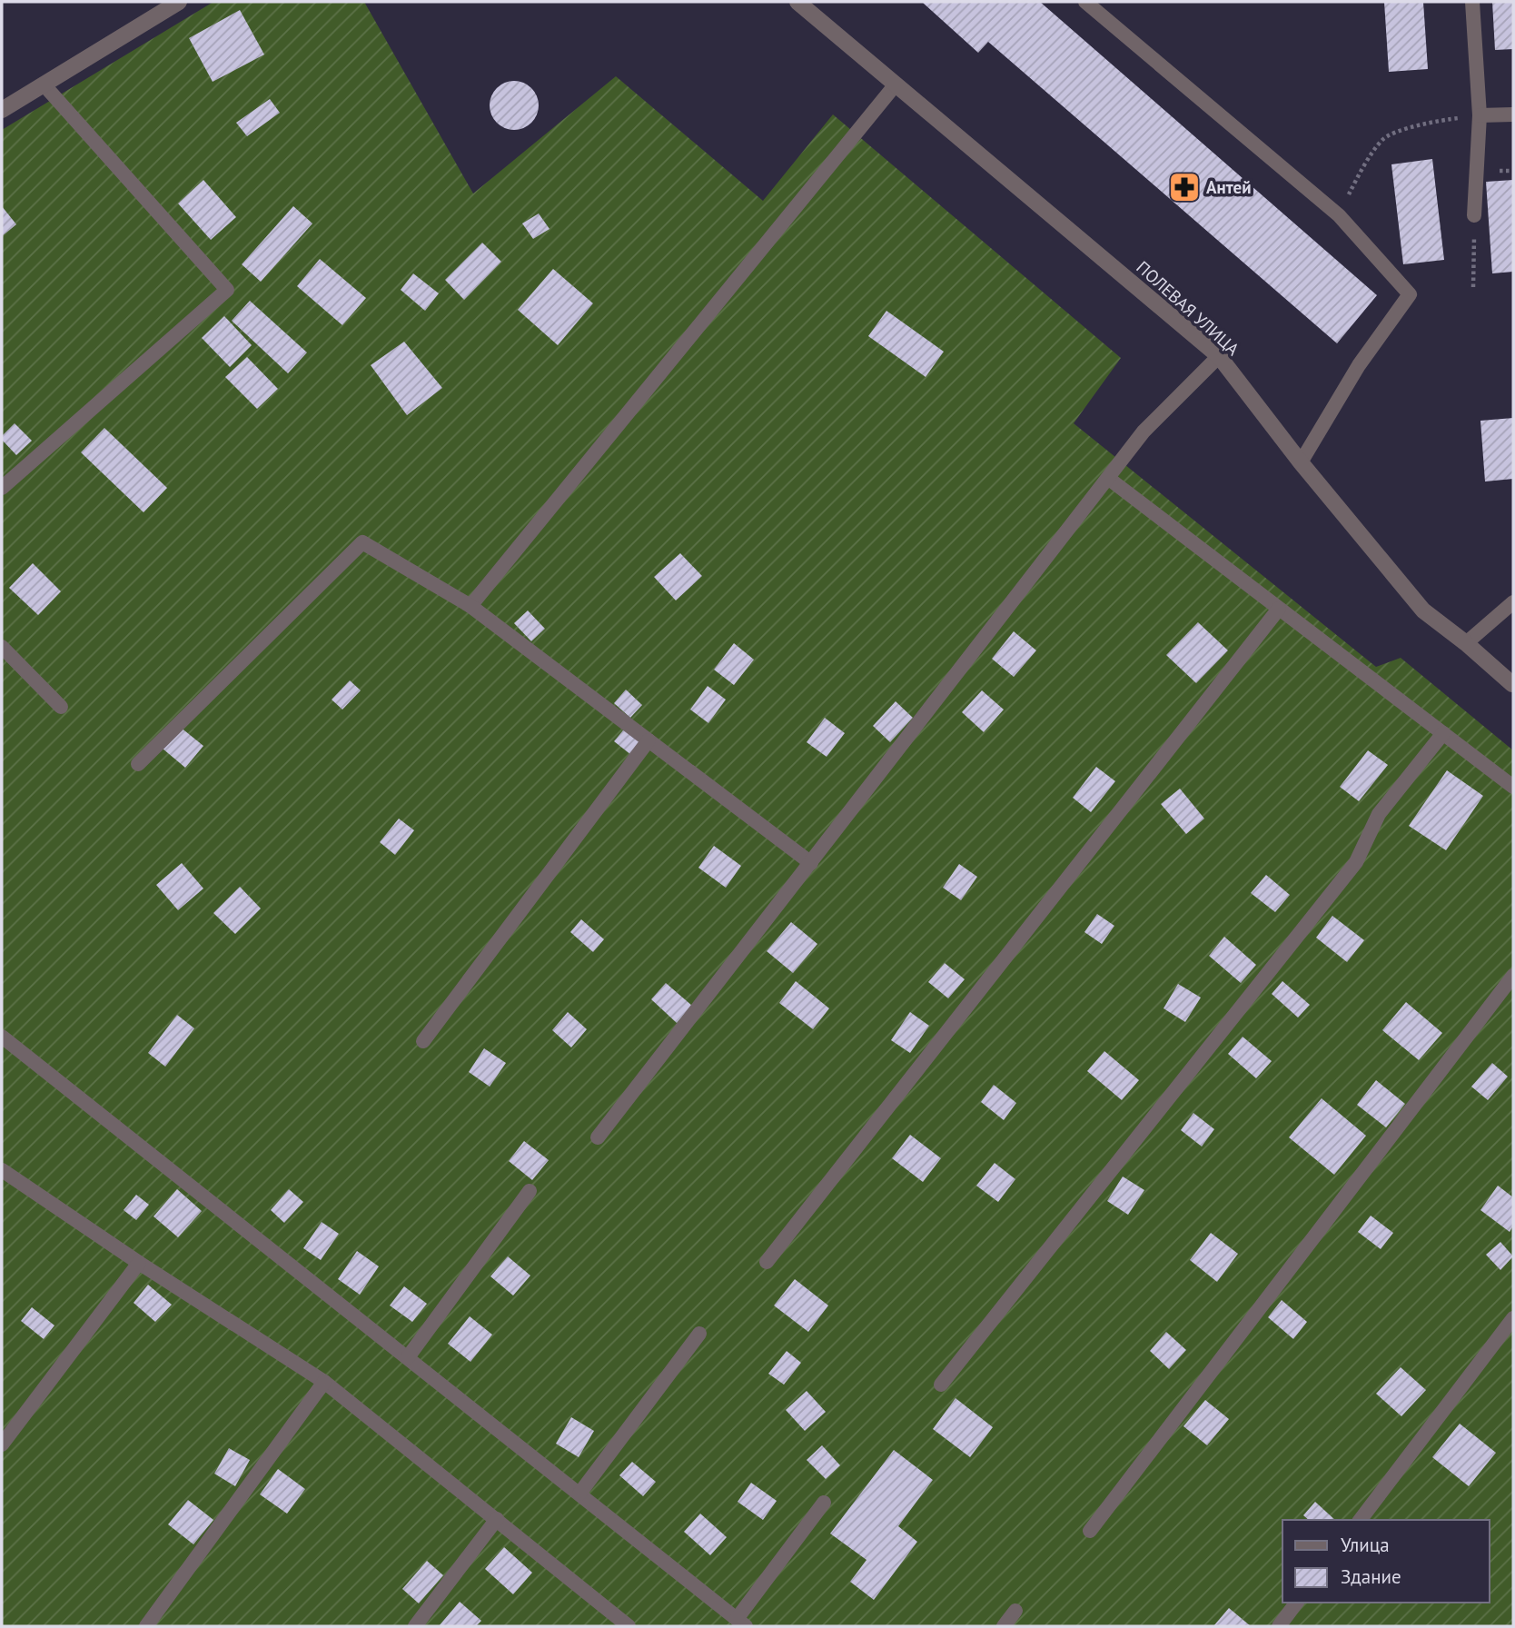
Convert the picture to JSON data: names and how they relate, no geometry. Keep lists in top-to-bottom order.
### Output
{
  "streets": {
    "street": ["ПОЛЕВАЯ УЛИЦА"]
  },
  "places": {
    "pharmacy": ["Антей"]
  },
  "legend": ["Улица", "Здание"]
}
